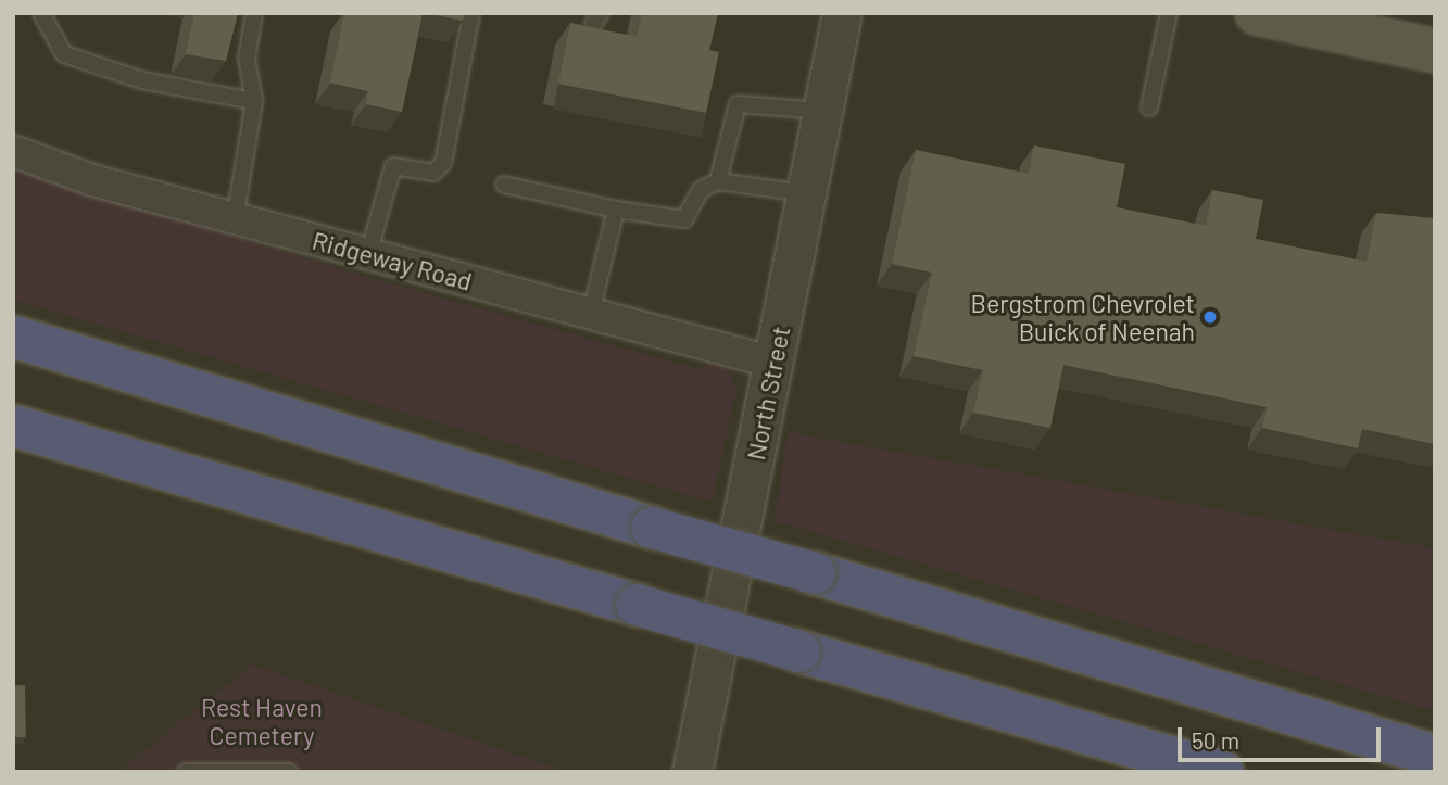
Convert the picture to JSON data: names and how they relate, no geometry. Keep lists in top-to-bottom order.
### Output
{
  "streets": {
    "street": ["Ridgeway Road", "North Street"]
  },
  "crossings": [
    ["Ridgeway Road", "North Street"]
  ],
  "parks": ["Rest Haven Cemetery"],
  "places": ["Bergstrom Chevrolet Buick of Neenah"],
  "scale_bar": "50 m"
}
